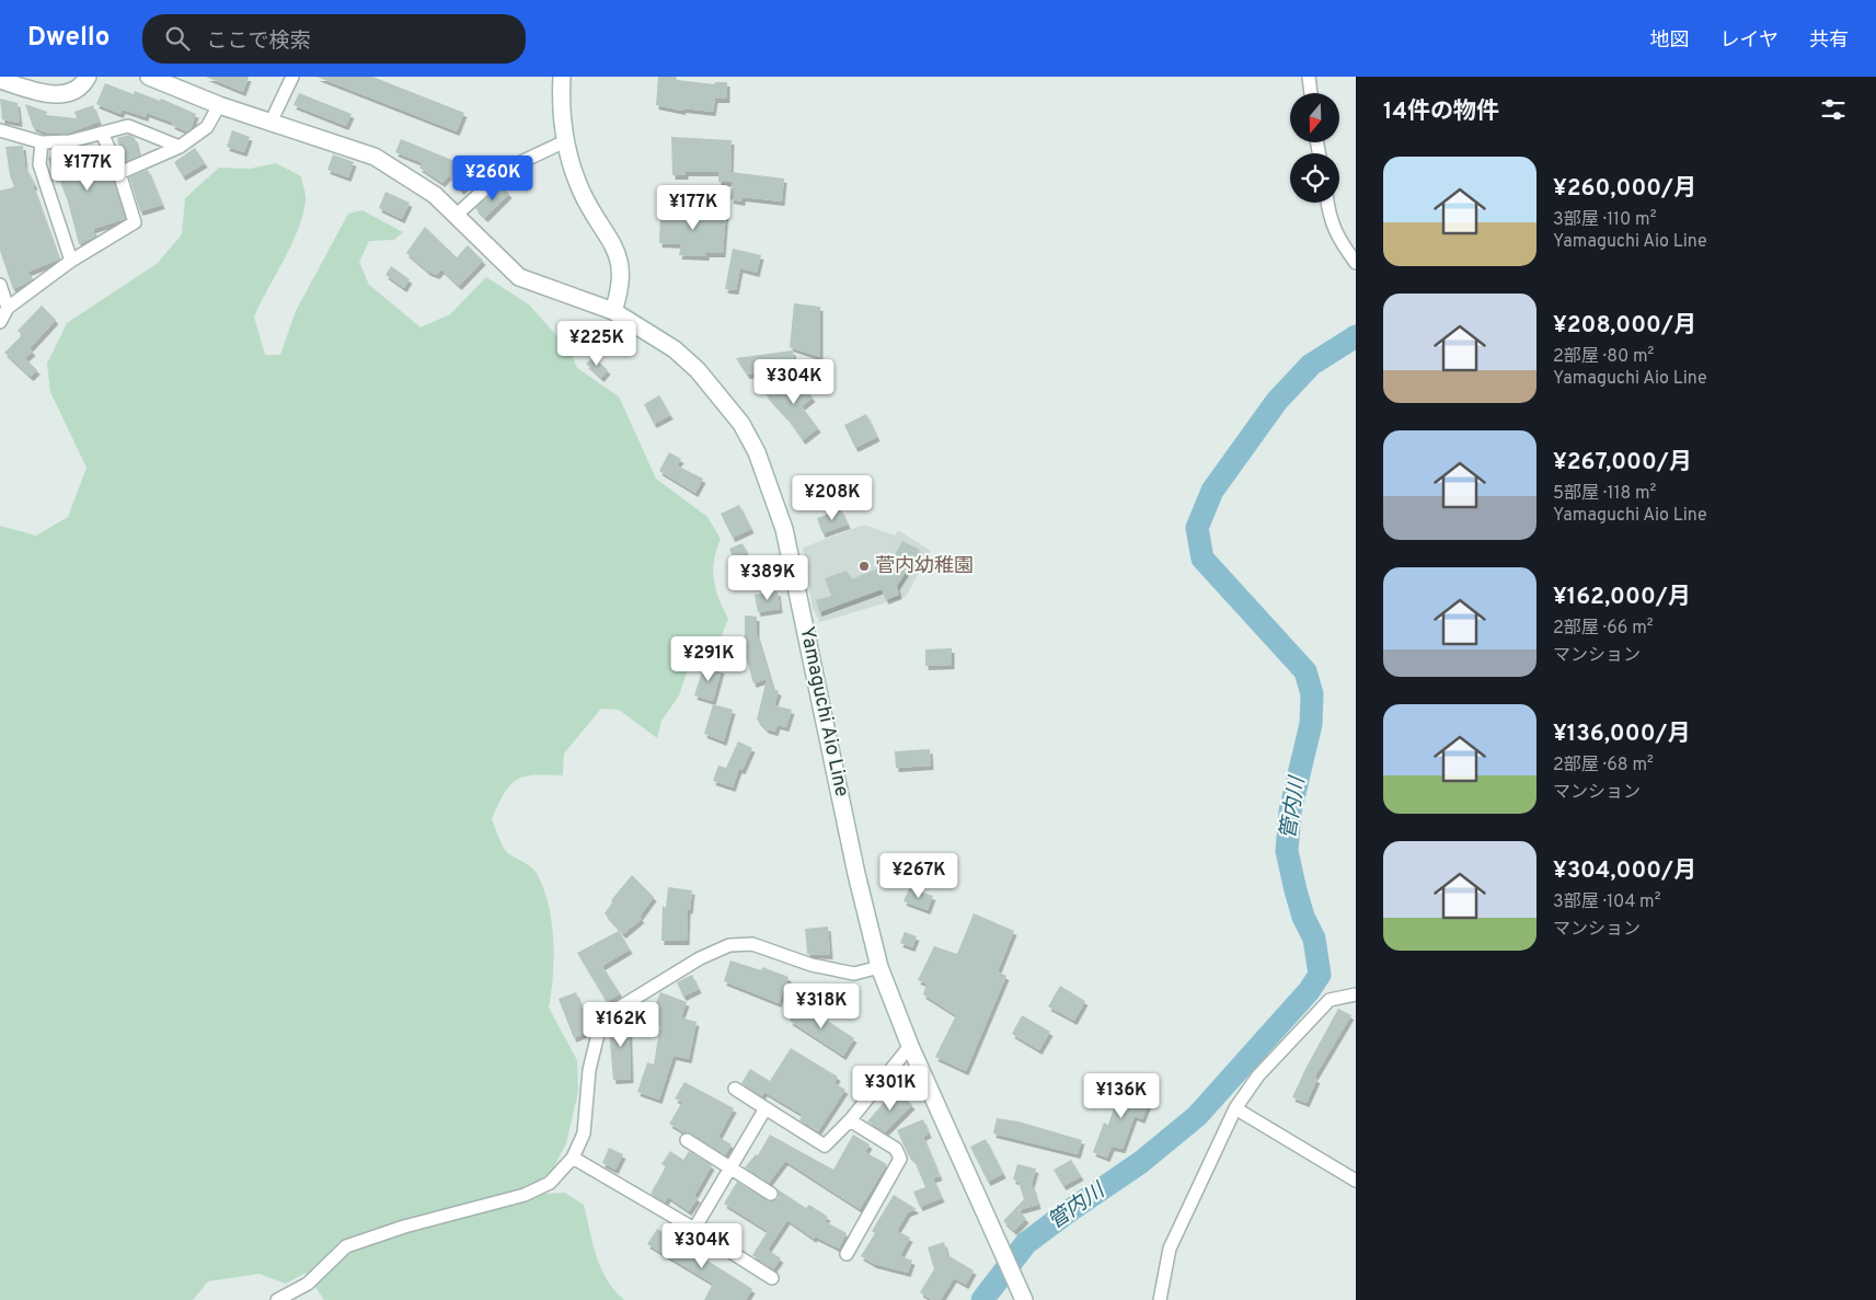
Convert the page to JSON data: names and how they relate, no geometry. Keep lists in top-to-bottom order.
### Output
{
  "streets": {
    "main road": ["Yamaguchi Aio Line"]
  },
  "water": ["管内川"],
  "places": ["菅内幼稚園"],
  "north": "bottom",
  "page": {
    "header": "Dwello",
    "search": "ここで検索",
    "nav": ["地図", "レイヤ", "共有"],
    "heading": "14件の物件",
    "list": [
      {
        "name": "¥260,000/月",
        "note": "3部屋 · 110 m² · Yamaguchi Aio Line"
      },
      {
        "name": "¥208,000/月",
        "note": "2部屋 · 80 m² · Yamaguchi Aio Line"
      },
      {
        "name": "¥267,000/月",
        "note": "5部屋 · 118 m² · Yamaguchi Aio Line"
      },
      {
        "name": "¥162,000/月",
        "note": "2部屋 · 66 m² · マンション"
      },
      {
        "name": "¥136,000/月",
        "note": "2部屋 · 68 m² · マンション"
      },
      {
        "name": "¥304,000/月",
        "note": "3部屋 · 104 m² · マンション"
      }
    ],
    "price": [
      "¥177K",
      "¥260K",
      "¥177K",
      "¥225K",
      "¥304K",
      "¥208K",
      "¥389K",
      "¥291K",
      "¥267K",
      "¥318K",
      "¥162K",
      "¥301K",
      "¥136K",
      "¥304K"
    ]
  }
}
